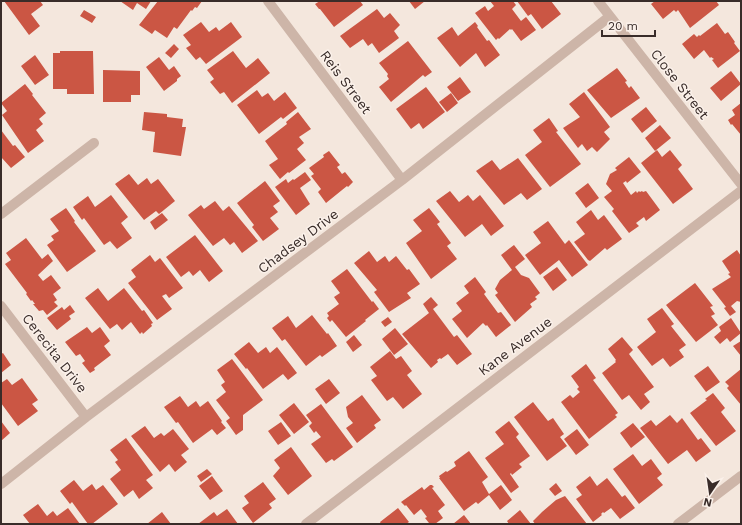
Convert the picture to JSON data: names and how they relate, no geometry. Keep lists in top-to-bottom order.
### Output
{
  "streets": {
    "street": [
      "Reis Street",
      "Close Street",
      "Chadsey Drive",
      "Kane Avenue",
      "Cerecita Drive"
    ]
  },
  "crossings": [
    ["Reis Street", "Chadsey Drive"],
    ["Close Street", "Chadsey Drive"],
    ["Chadsey Drive", "Cerecita Drive"]
  ],
  "scale_bar": "20 m",
  "north": "bottom"
}
